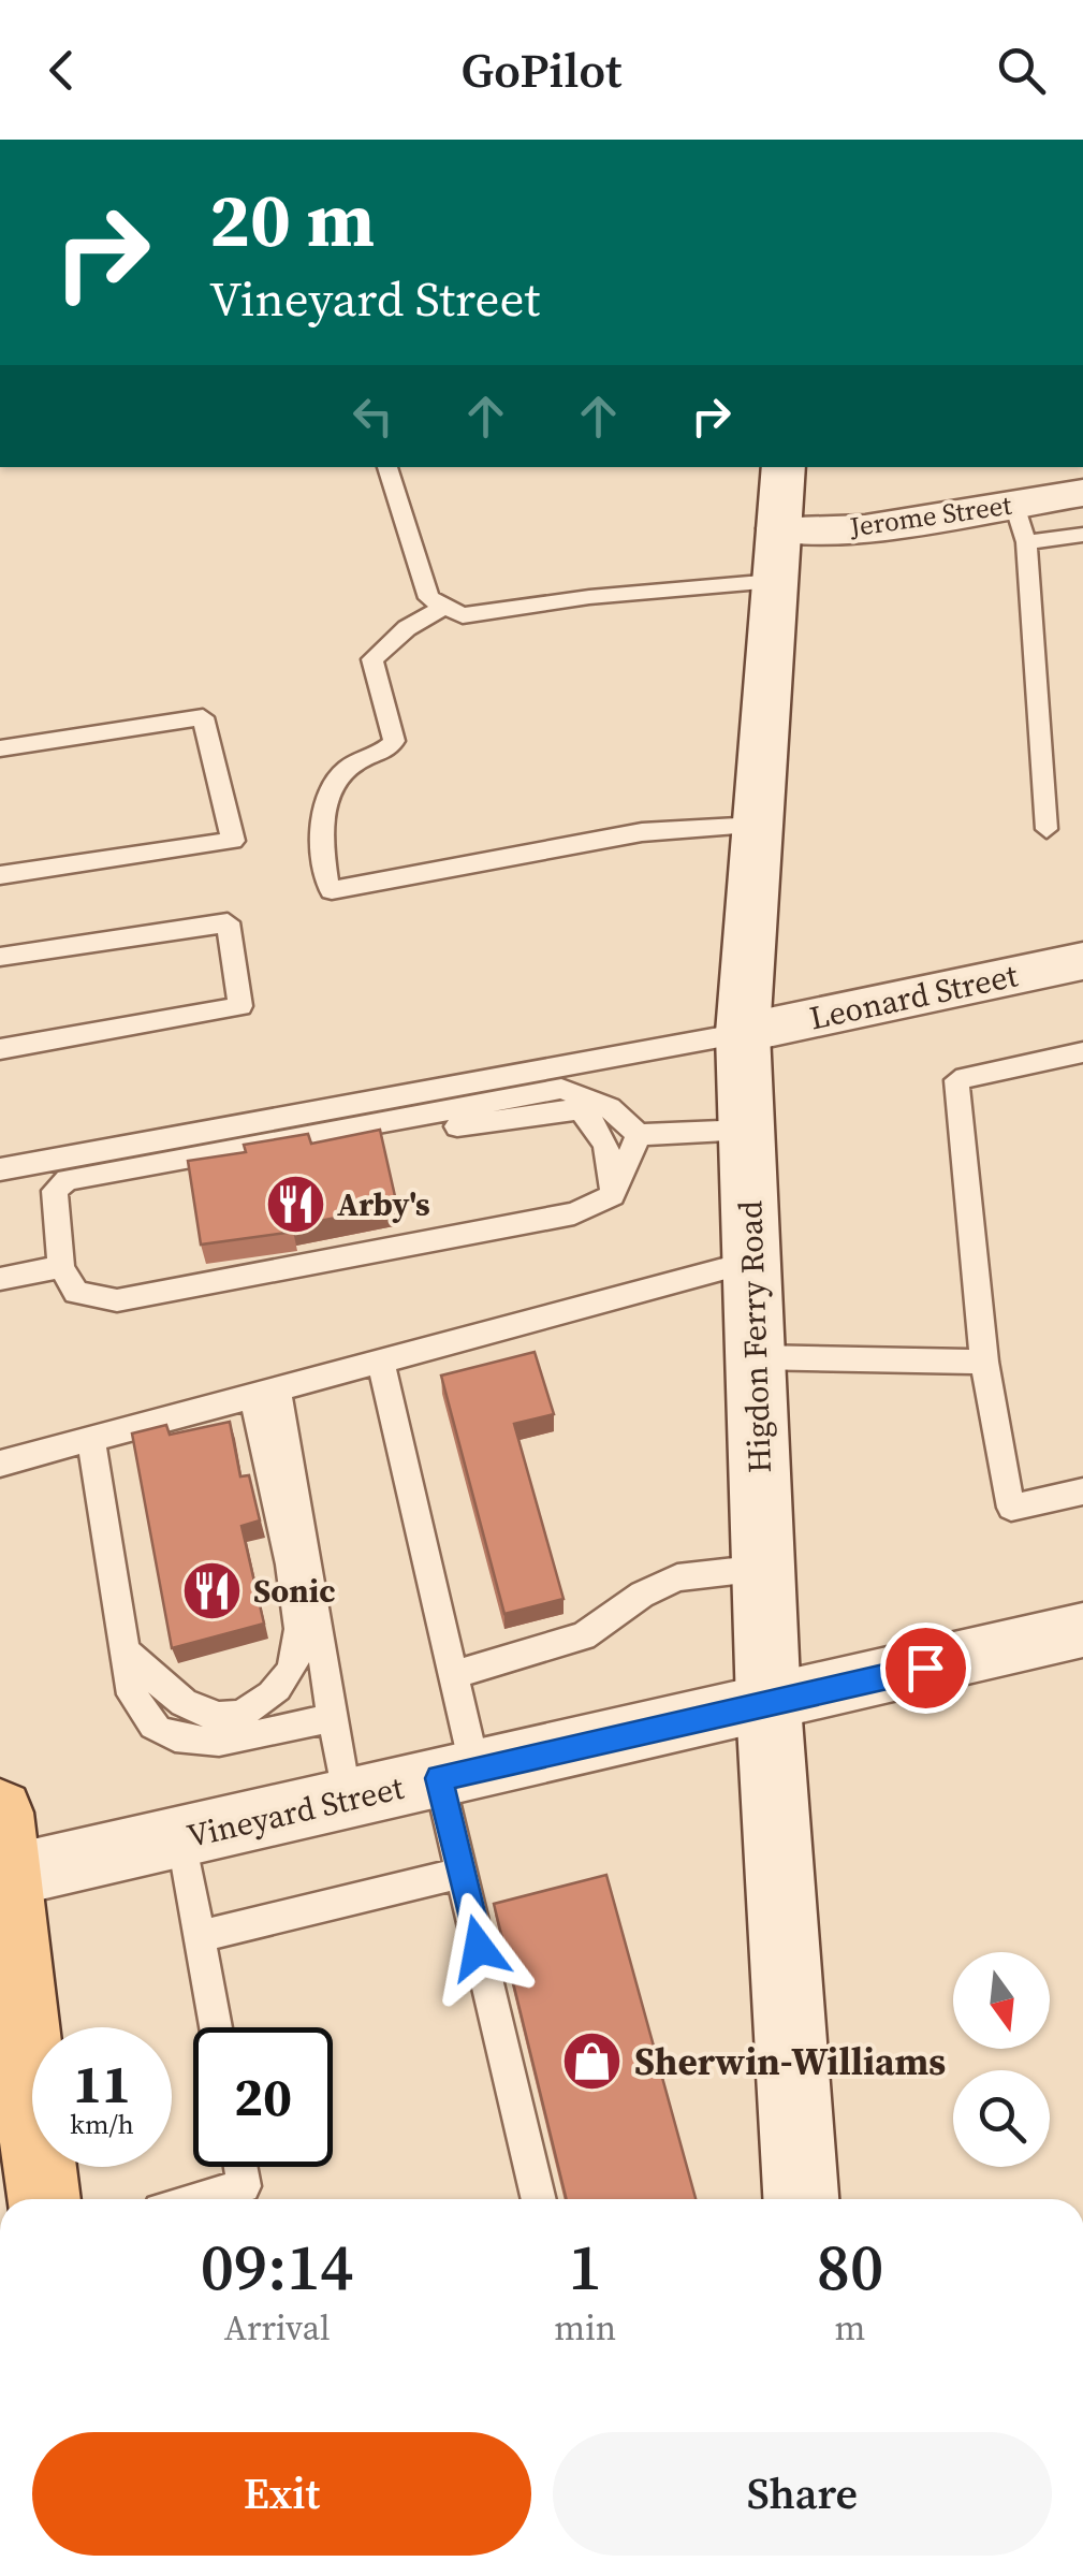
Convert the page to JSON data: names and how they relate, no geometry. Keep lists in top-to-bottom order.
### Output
{
  "streets": {
    "main road": ["Higdon Ferry Road"],
    "street": ["Jerome Street", "Leonard Street", "Vineyard Street"]
  },
  "crossings": [
    ["Jerome Street", "Higdon Ferry Road"],
    ["Leonard Street", "Higdon Ferry Road"],
    ["Higdon Ferry Road", "Vineyard Street"]
  ],
  "places": {
    "restaurant": ["Arby's", "Sonic"],
    "shop": ["Sherwin-Williams"]
  },
  "north": "bottom",
  "page": {
    "header": "GoPilot",
    "turn": ["20 m", "Vineyard Street"],
    "speed": "11 km/h",
    "limit": "20",
    "eta": [
      "09:14",
      "Arrival",
      "1",
      "min",
      "80",
      "m"
    ],
    "buttons": ["Exit", "Share"]
  }
}
